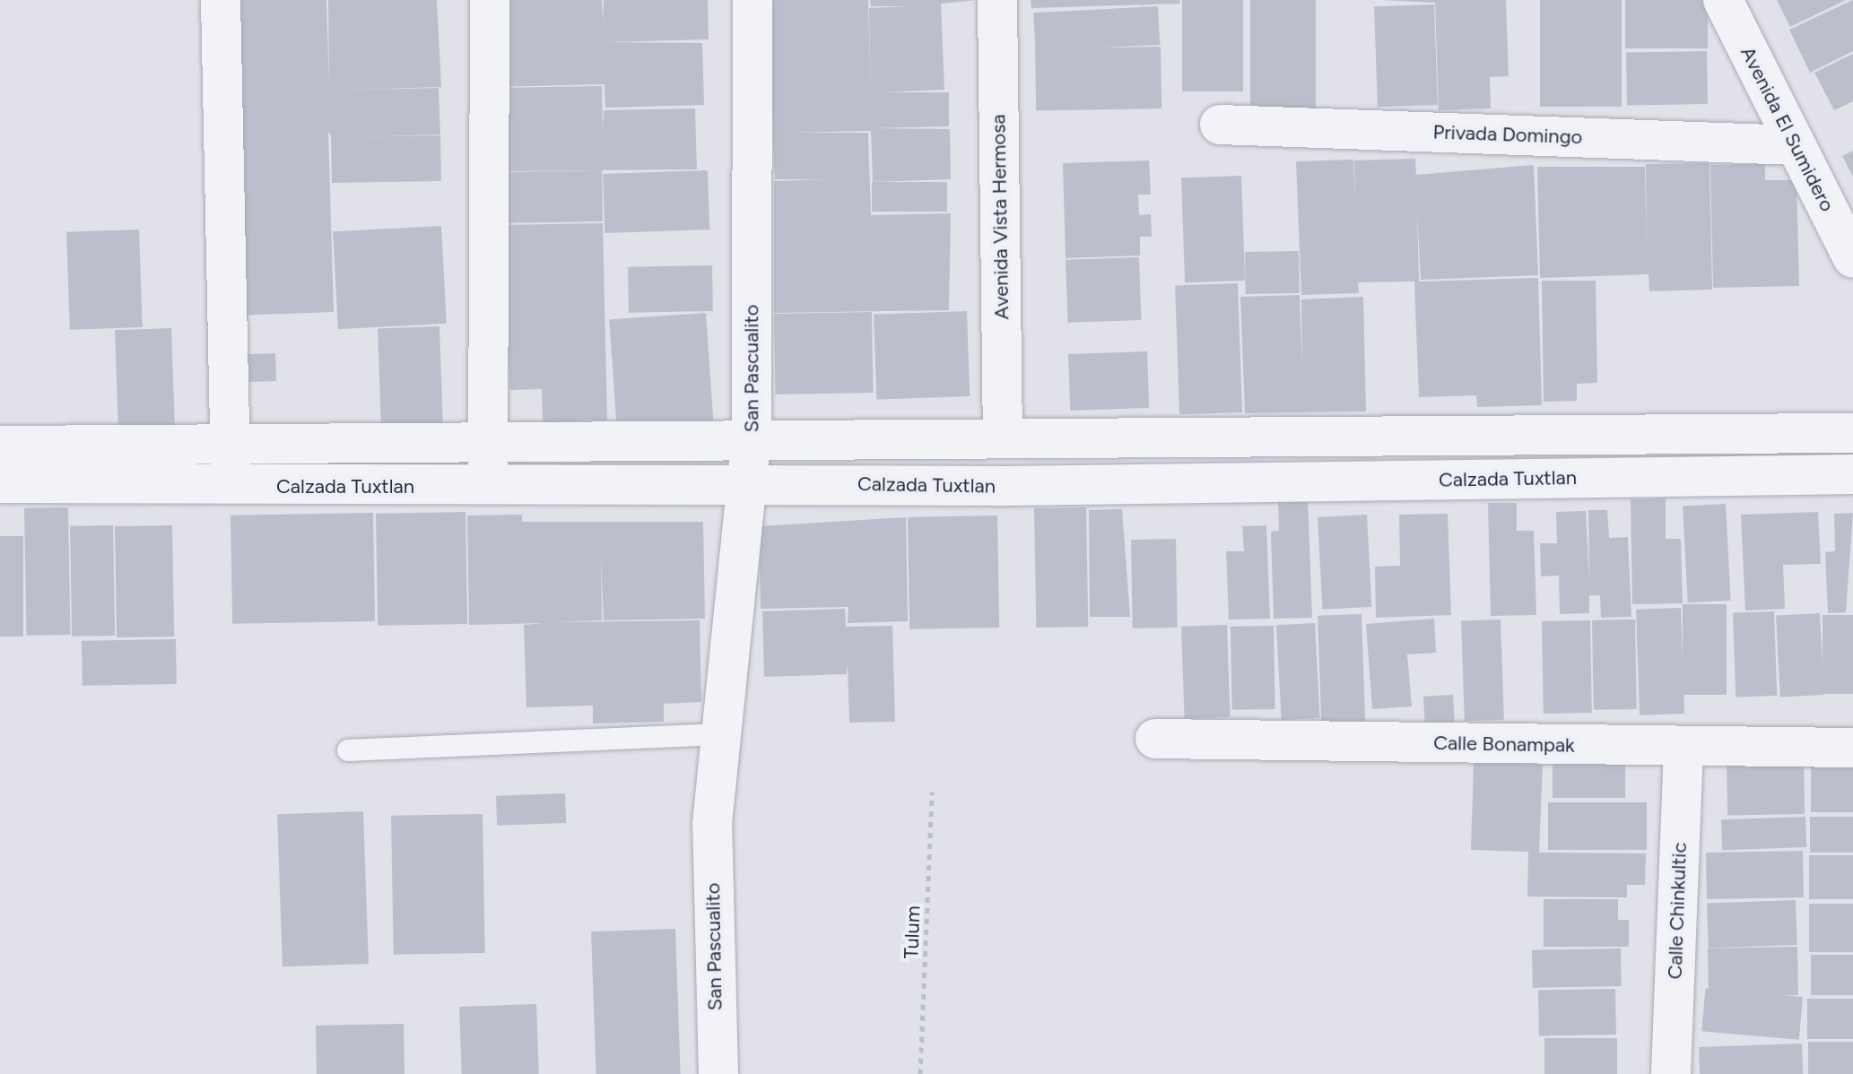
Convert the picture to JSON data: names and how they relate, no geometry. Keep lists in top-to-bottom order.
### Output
{
  "streets": {
    "street": [
      "Avenida El Sumidero",
      "Privada Domingo",
      "Avenida Vista Hermosa",
      "San Pascualito",
      "Calzada Tuxtlan",
      "Calle Bonampak",
      "Calle Chinkultic"
    ],
    "path": ["Tulum"]
  },
  "crossings": [
    ["Avenida El Sumidero", "Privada Domingo"],
    ["San Pascualito", "Calzada Tuxtlan"],
    ["Calle Bonampak", "Calle Chinkultic"]
  ]
}
